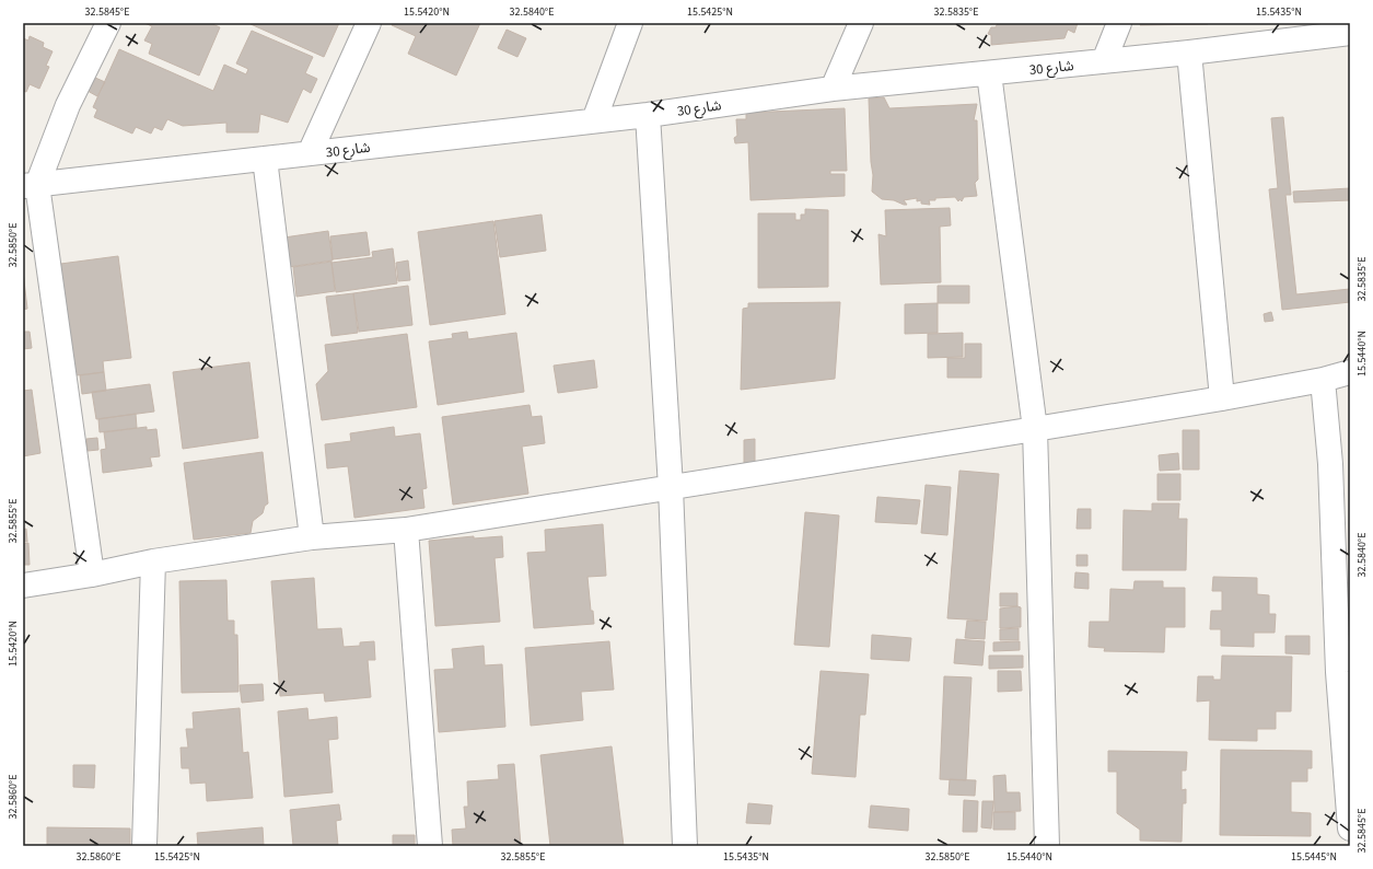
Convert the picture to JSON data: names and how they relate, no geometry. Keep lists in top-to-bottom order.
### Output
{
  "streets": {
    "street": ["شارع 30"]
  },
  "coordinates": [
    "32.5845°E",
    "15.5420°N",
    "32.5840°E",
    "15.5425°N",
    "32.5835°E",
    "15.5435°N",
    "32.5850°E",
    "15.5440°N",
    "32.5855°E",
    "32.5860°E",
    "15.5445°N"
  ]
}
